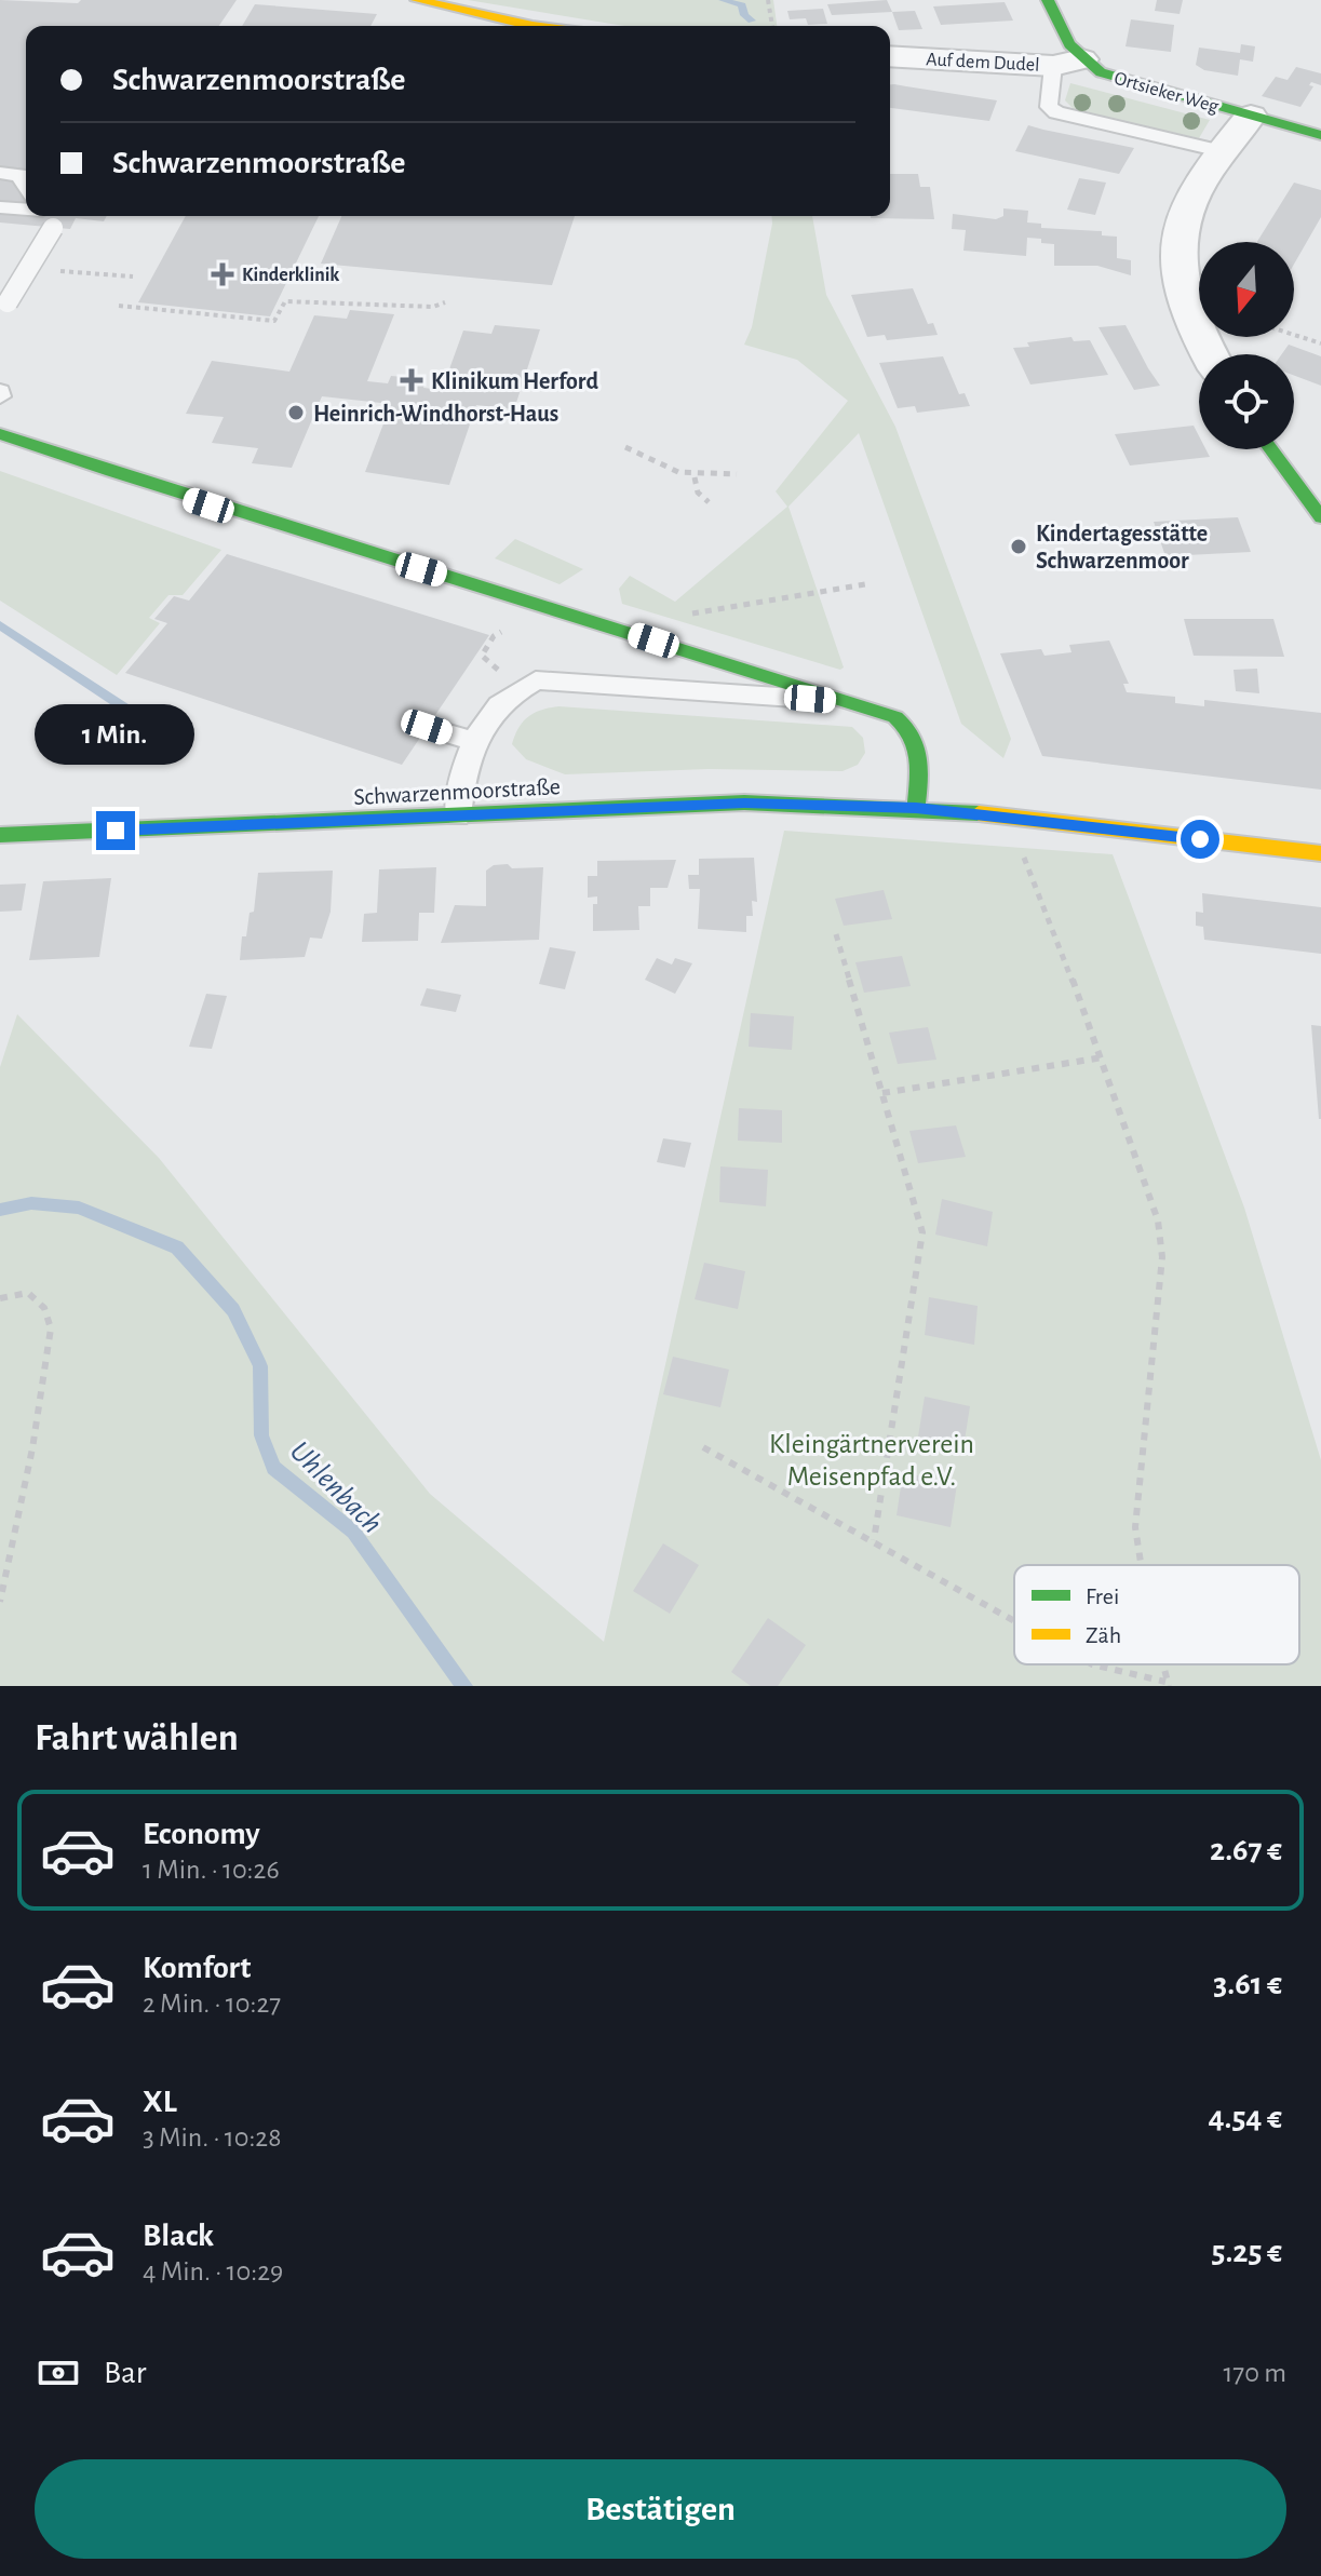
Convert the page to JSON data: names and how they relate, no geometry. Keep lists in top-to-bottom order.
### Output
{
  "streets": {
    "street": ["Auf dem Dudel", "Ortsieker Weg", "Schwarzenmoorstraße"]
  },
  "crossings": [
    ["Auf dem Dudel", "Ortsieker Weg"]
  ],
  "water": ["Uhlenbach"],
  "parks": ["Kleingärtnerverein Meisenpfad e.V."],
  "places": {
    "health": ["Kinderklinik", "Klinikum Herford"],
    "other": ["Heinrich-Windhorst-Haus", "Kindertagesstätte Schwarzenmoor"]
  },
  "legend": ["Frei", "Zäh"],
  "north": "bottom",
  "page": {
    "banner": ["Schwarzenmoorstraße", "Schwarzenmoorstraße"],
    "bubble": "1 Min.",
    "heading": "Fahrt wählen",
    "list": [
      {
        "name": "Economy",
        "note": "1 Min. · 10:26",
        "value": "2.67 €"
      },
      {
        "name": "Komfort",
        "note": "2 Min. · 10:27",
        "value": "3.61 €"
      },
      {
        "name": "XL",
        "note": "3 Min. · 10:28",
        "value": "4.54 €"
      },
      {
        "name": "Black",
        "note": "4 Min. · 10:29",
        "value": "5.25 €"
      }
    ],
    "pay": ["Bar", "170 m"],
    "buttons": "Bestätigen"
  }
}
